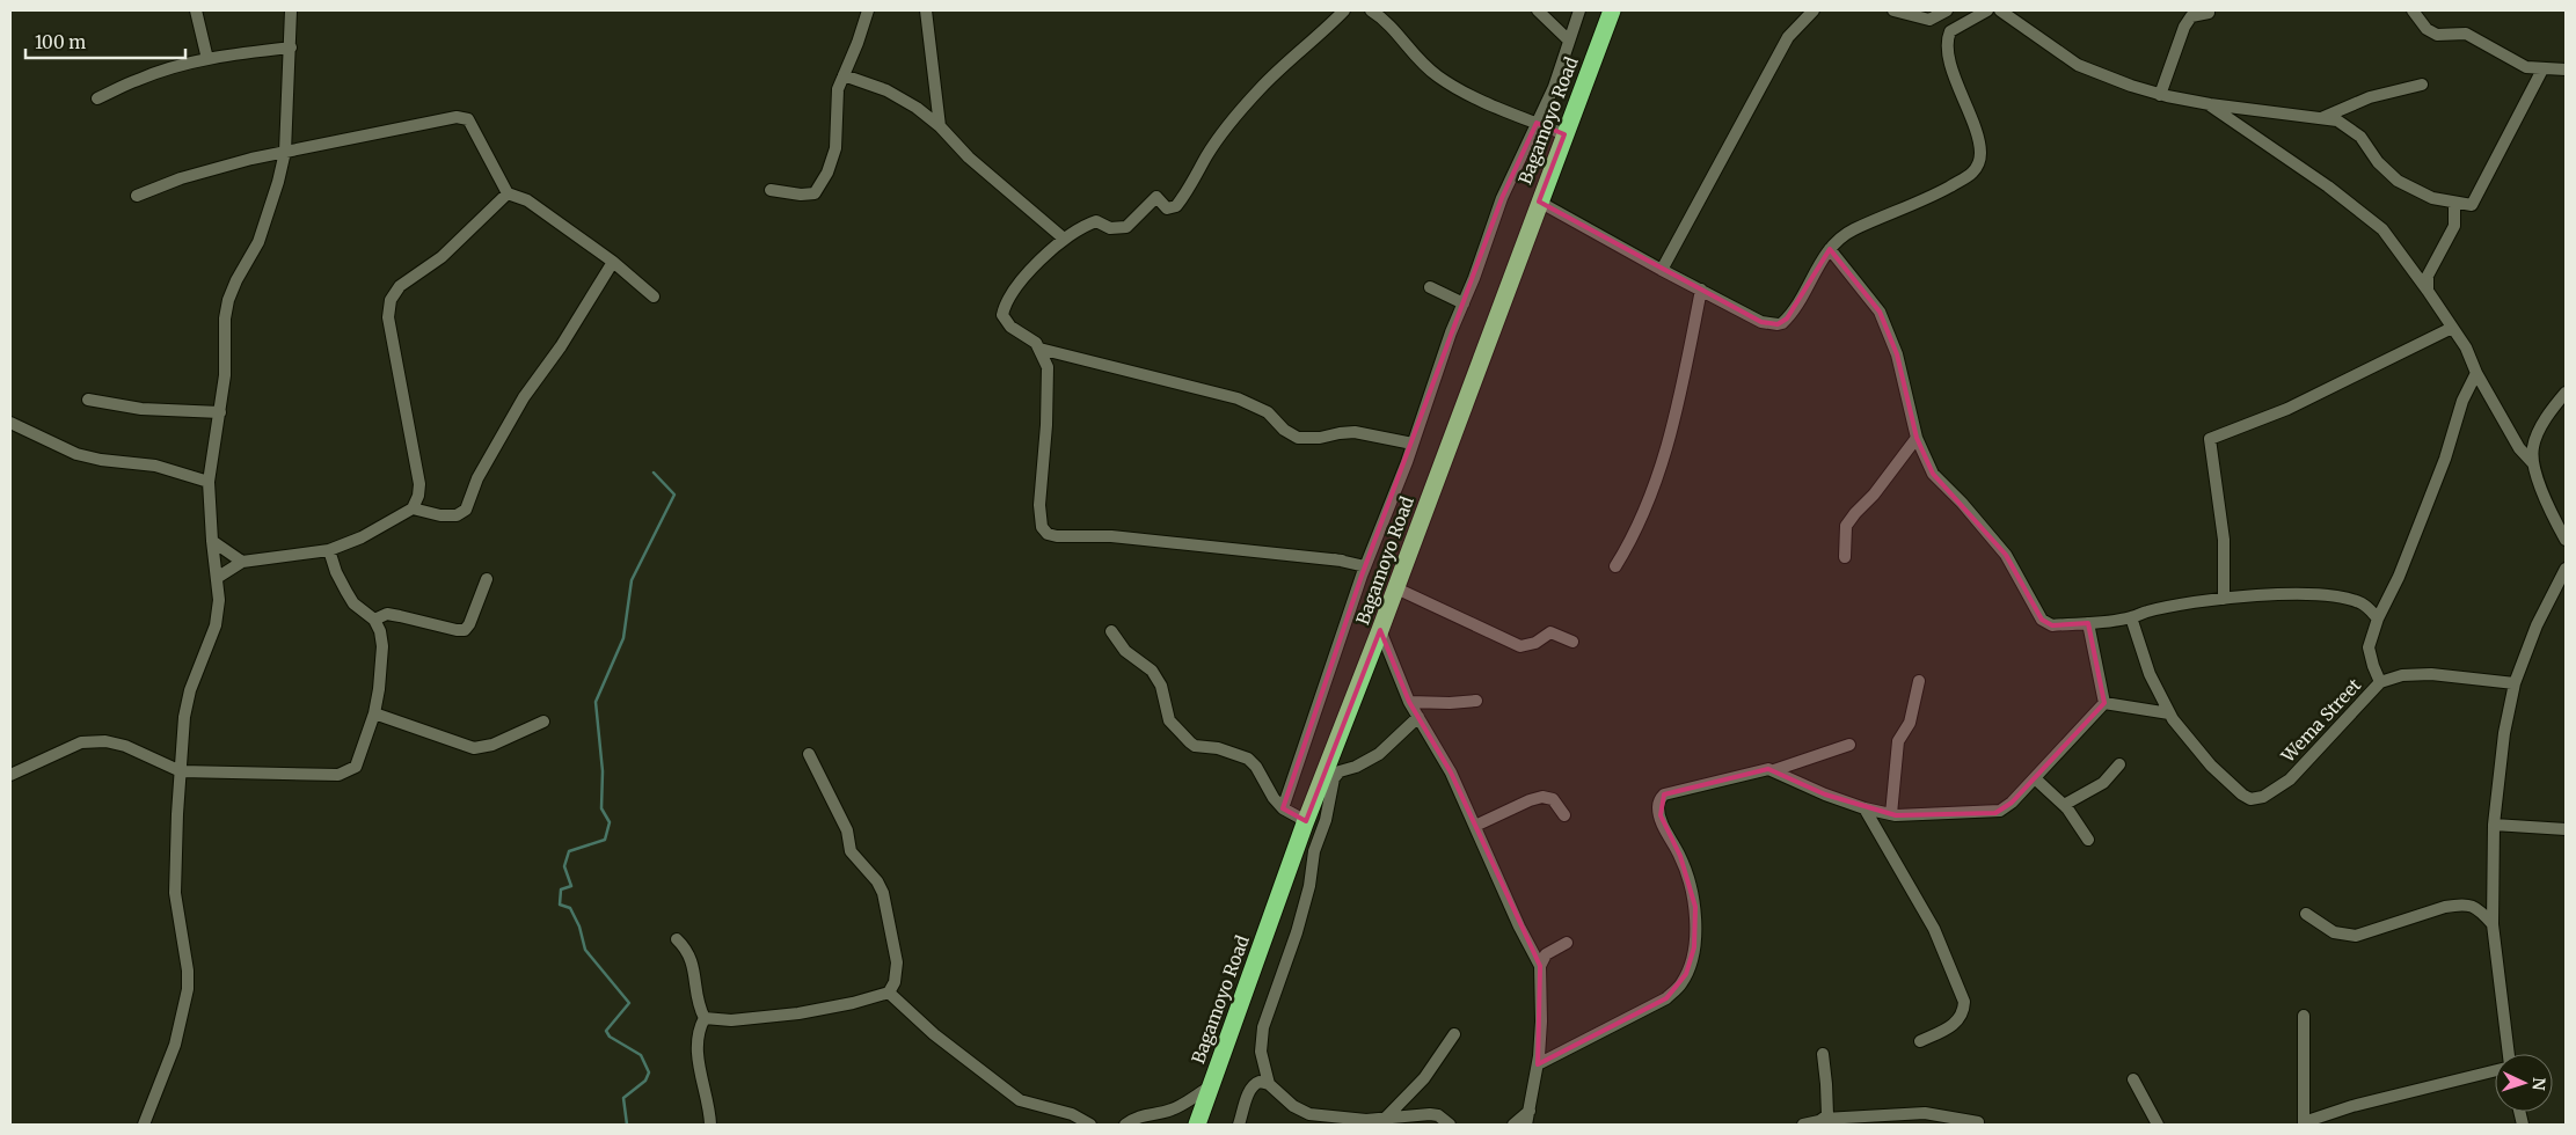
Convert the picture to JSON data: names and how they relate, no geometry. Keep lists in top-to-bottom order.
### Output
{
  "streets": {
    "highway": ["Bagamoyo Road"],
    "street": ["Wema Street"]
  },
  "scale_bar": "100 m",
  "north": "right"
}
